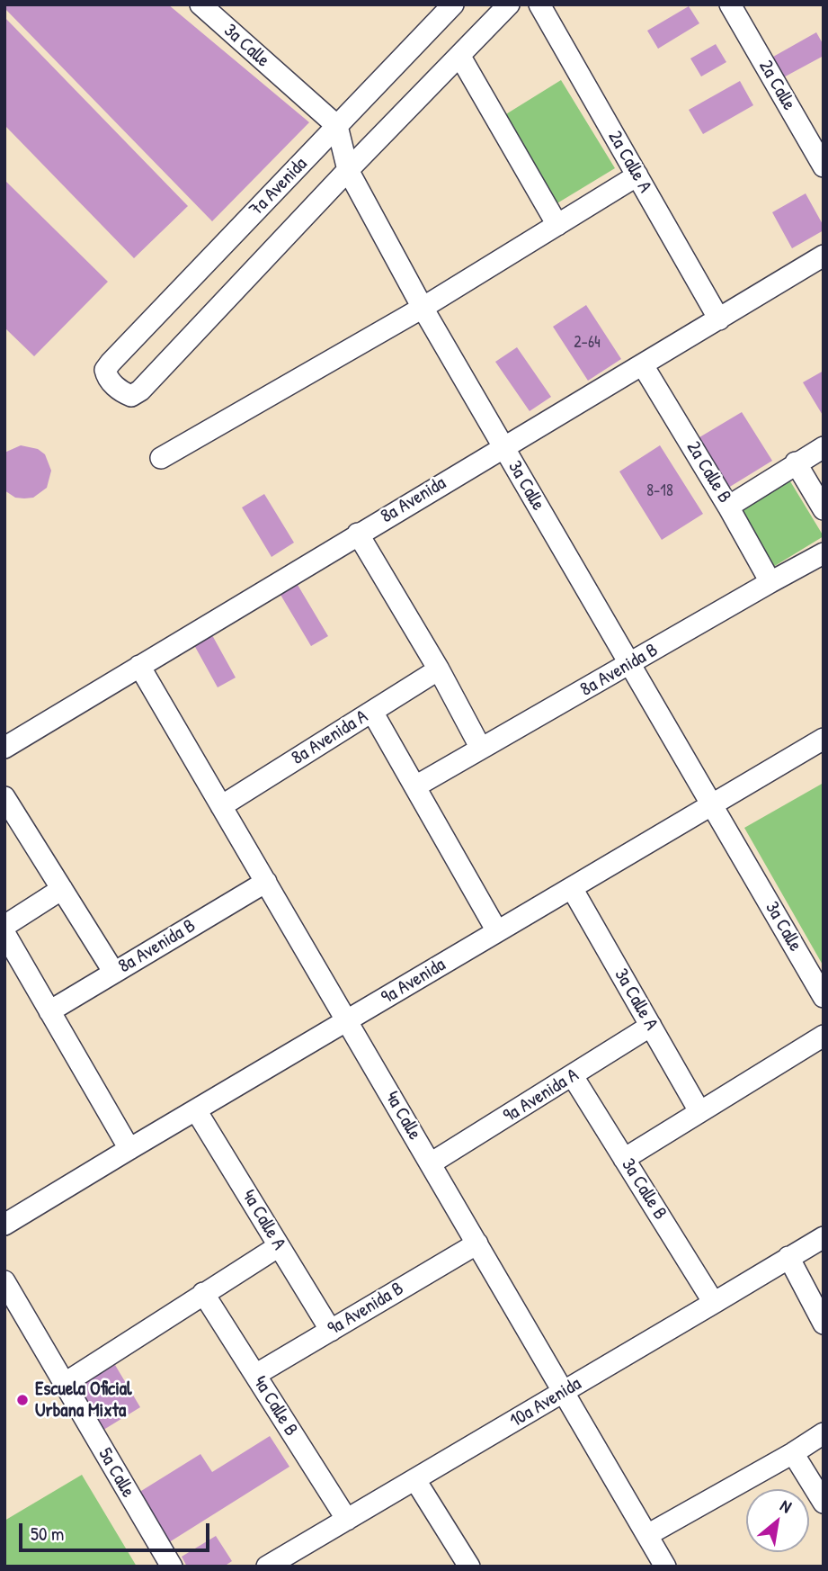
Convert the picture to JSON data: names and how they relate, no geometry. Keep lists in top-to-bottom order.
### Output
{
  "streets": {
    "street": [
      "3a Calle",
      "2a Calle",
      "2a Calle A",
      "7a Avenida",
      "2a Calle B",
      "8a Avenida",
      "8a Avenida B",
      "8a Avenida A",
      "9a Avenida",
      "3a Calle A",
      "9a Avenida A",
      "4a Calle",
      "3a Calle B",
      "4a Calle A",
      "9a Avenida B",
      "10a Avenida",
      "4a Calle B",
      "5a Calle"
    ]
  },
  "crossings": [
    ["3a Calle", "7a Avenida"],
    ["3a Calle", "8a Avenida"],
    ["3a Calle", "8a Avenida B"],
    ["3a Calle", "9a Avenida"],
    ["2a Calle A", "8a Avenida"],
    ["2a Calle B", "8a Avenida"],
    ["2a Calle B", "8a Avenida B"],
    ["8a Avenida", "4a Calle"],
    ["8a Avenida B", "4a Calle"],
    ["8a Avenida A", "4a Calle"],
    ["9a Avenida", "3a Calle A"],
    ["9a Avenida", "4a Calle"],
    ["9a Avenida", "4a Calle A"],
    ["3a Calle A", "9a Avenida A"],
    ["9a Avenida A", "4a Calle"],
    ["9a Avenida A", "3a Calle B"],
    ["4a Calle", "9a Avenida B"],
    ["4a Calle", "10a Avenida"],
    ["3a Calle B", "10a Avenida"],
    ["4a Calle A", "9a Avenida B"],
    ["9a Avenida B", "4a Calle B"],
    ["10a Avenida", "4a Calle B"]
  ],
  "places": ["Escuela Oficial Urbana Mixta"],
  "house_numbers": ["2-64", "8-18"],
  "scale_bar": "50 m",
  "north": "top right"
}
